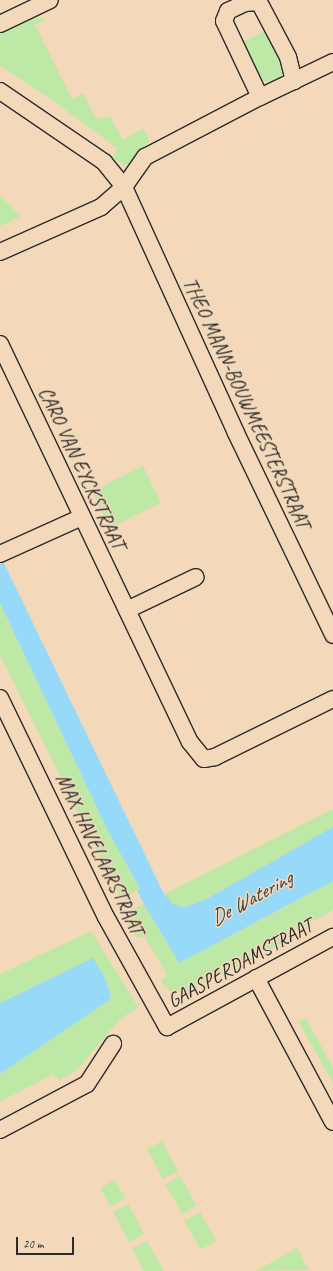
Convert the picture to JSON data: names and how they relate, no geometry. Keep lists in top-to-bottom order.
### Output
{
  "streets": {
    "street": [
      "THEO MANN-BOUWMEESTERSTRAAT",
      "CARO VAN EYCKSTRAAT",
      "MAX HAVELAARSTRAAT",
      "GAASPERDAMSTRAAT"
    ]
  },
  "crossings": [
    ["MAX HAVELAARSTRAAT", "GAASPERDAMSTRAAT"]
  ],
  "water": ["De Watering"],
  "scale_bar": "20 m"
}
